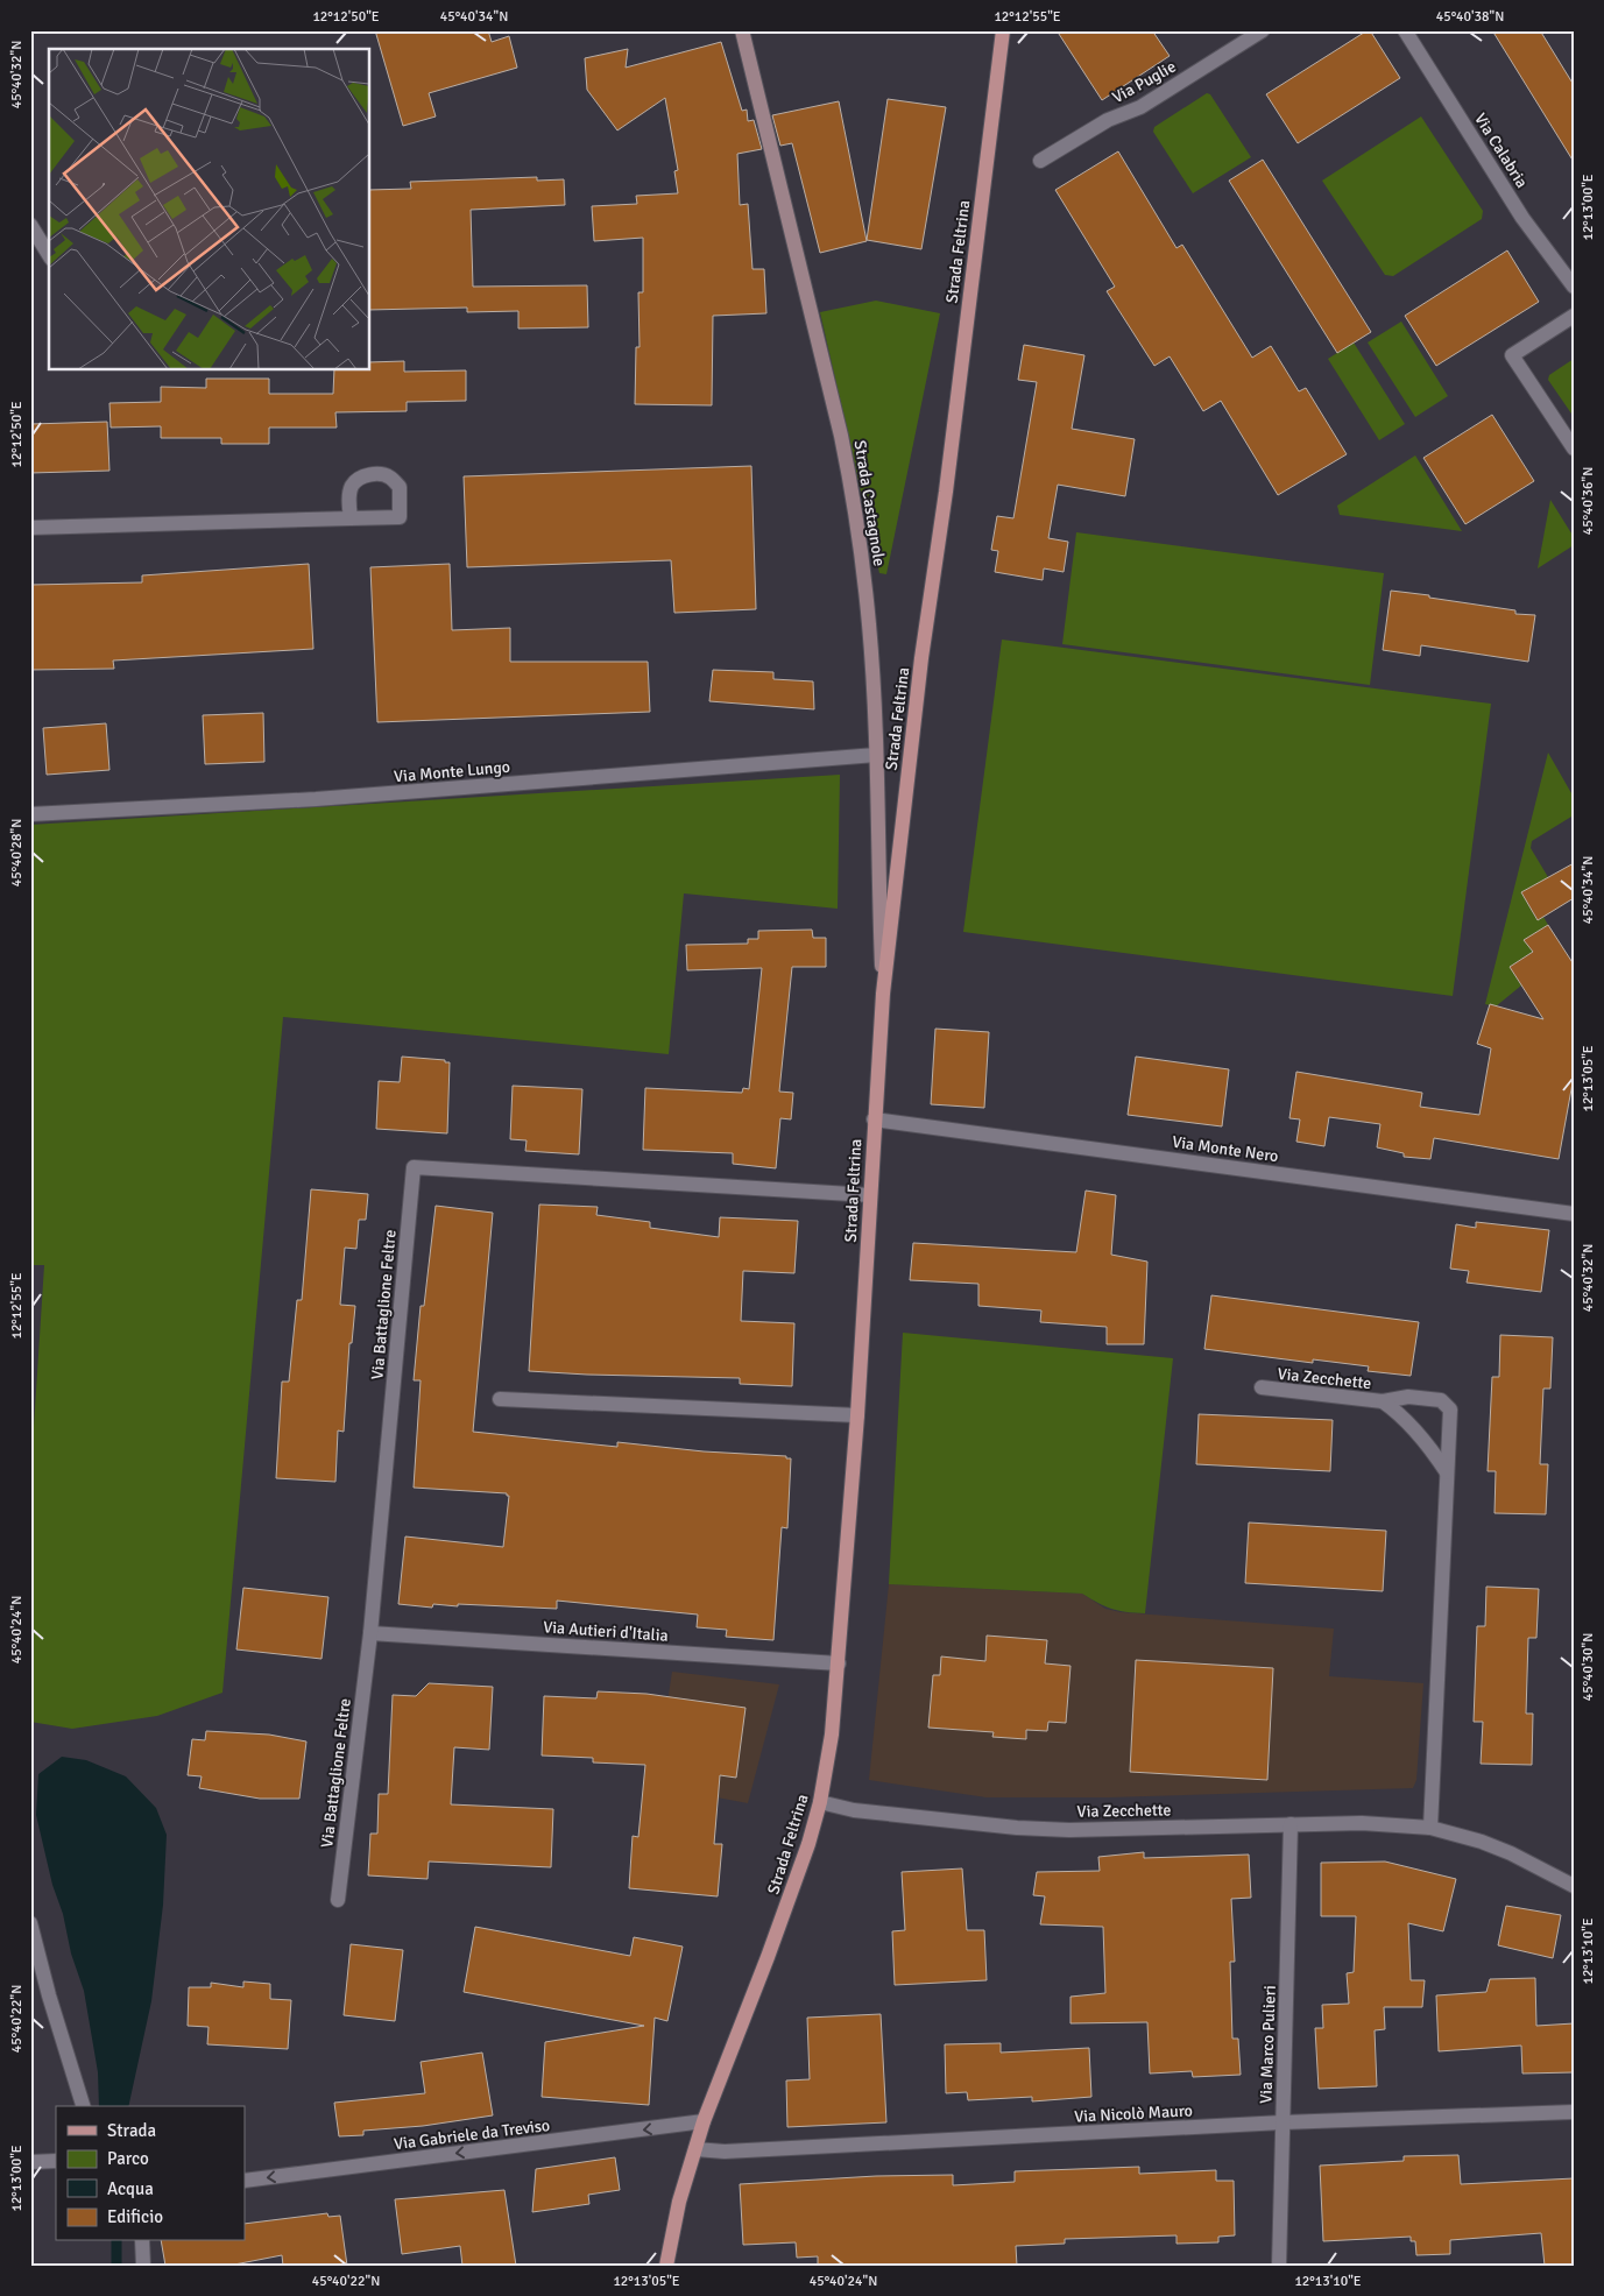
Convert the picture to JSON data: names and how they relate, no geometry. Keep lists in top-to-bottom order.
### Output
{
  "streets": {
    "main road": ["Strada Feltrina", "Strada Castagnole"],
    "street": [
      "Via Puglie",
      "Via Calabria",
      "Via Monte Lungo",
      "Via Monte Nero",
      "Via Battaglione Feltre",
      "Via Zecchette",
      "Via Autieri d'Italia",
      "Via Marco Pulieri",
      "Via Nicolò Mauro",
      "Via Gabriele da Treviso"
    ]
  },
  "crossings": [
    ["Strada Feltrina", "Strada Castagnole"],
    ["Strada Feltrina", "Via Monte Nero"],
    ["Strada Feltrina", "Via Battaglione Feltre"],
    ["Strada Feltrina", "Via Zecchette"],
    ["Strada Feltrina", "Via Autieri d'Italia"],
    ["Strada Feltrina", "Via Nicolò Mauro"],
    ["Strada Feltrina", "Via Gabriele da Treviso"],
    ["Strada Castagnole", "Via Monte Lungo"],
    ["Via Battaglione Feltre", "Via Autieri d'Italia"],
    ["Via Zecchette", "Via Marco Pulieri"],
    ["Via Marco Pulieri", "Via Nicolò Mauro"]
  ],
  "one_way": ["Via Gabriele da Treviso"],
  "legend": [
    "Strada",
    "Parco",
    "Acqua",
    "Edificio"
  ],
  "coordinates": [
    "12°12'50\"E",
    "45°40'34\"N",
    "12°12'55\"E",
    "45°40'38\"N",
    "45°40'32\"N",
    "12°13'00\"E",
    "45°40'36\"N",
    "45°40'28\"N",
    "12°13'05\"E",
    "45°40'24\"N",
    "45°40'30\"N",
    "12°13'10\"E",
    "45°40'22\"N"
  ]
}
